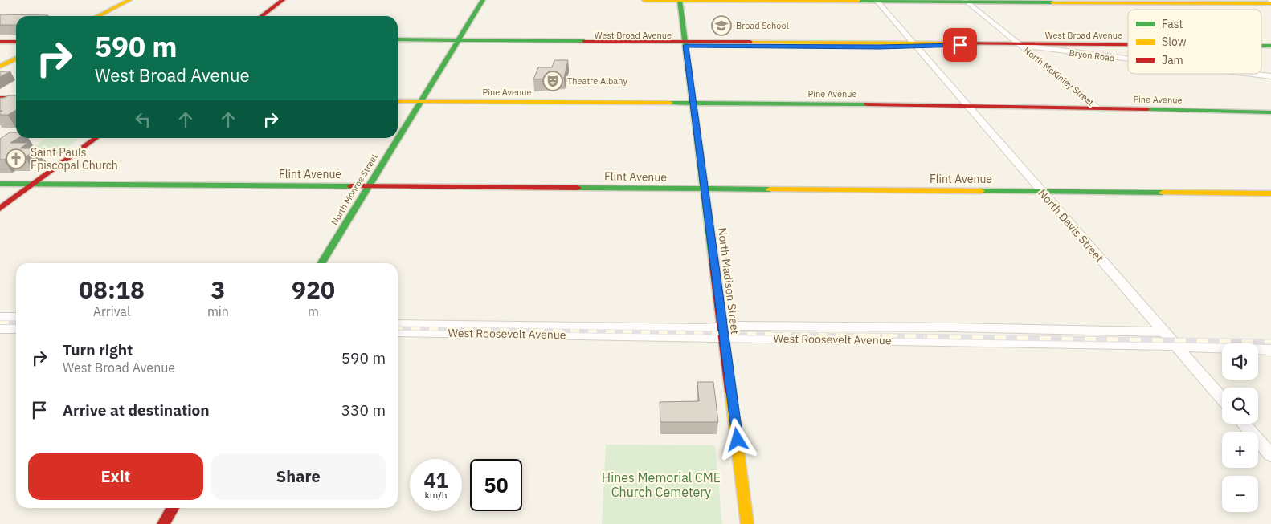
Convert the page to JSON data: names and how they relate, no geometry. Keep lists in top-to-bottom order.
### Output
{
  "streets": {
    "main road": [
      "West Broad Avenue",
      "Pine Avenue",
      "Flint Avenue",
      "North Monroe Street",
      "North Madison Street"
    ],
    "street": [
      "Bryon Road",
      "North McKinley Street",
      "North Davis Street",
      "West Roosevelt Avenue"
    ]
  },
  "crossings": [
    ["West Broad Avenue", "Bryon Road"],
    ["West Broad Avenue", "North McKinley Street"],
    ["West Broad Avenue", "North Monroe Street"],
    ["West Broad Avenue", "North Davis Street"],
    ["West Broad Avenue", "North Madison Street"],
    ["Bryon Road", "North McKinley Street"],
    ["North McKinley Street", "Pine Avenue"],
    ["Pine Avenue", "North Monroe Street"],
    ["Pine Avenue", "North Davis Street"],
    ["Pine Avenue", "North Madison Street"],
    ["Flint Avenue", "North Monroe Street"],
    ["Flint Avenue", "North Davis Street"],
    ["Flint Avenue", "North Madison Street"],
    ["North Davis Street", "West Roosevelt Avenue"],
    ["North Madison Street", "West Roosevelt Avenue"]
  ],
  "parks": ["Hines Memorial CME Church Cemetery"],
  "places": {
    "school or university": ["Broad School"],
    "theatre": ["Theatre Albany"],
    "church": ["Saint Pauls Episcopal Church"]
  },
  "legend": ["Fast", "Slow", "Jam"],
  "page": {
    "turn": ["590 m", "West Broad Avenue"],
    "eta": [
      "08:18",
      "Arrival",
      "3",
      "min",
      "920",
      "m"
    ],
    "list": [
      {
        "name": "Turn right",
        "note": "West Broad Avenue",
        "value": "590 m"
      },
      {
        "name": "Arrive at destination",
        "value": "330 m"
      }
    ],
    "map_buttons": ["+", "−"],
    "buttons": ["Exit", "Share"],
    "speed": "41 km/h",
    "limit": "50"
  }
}
